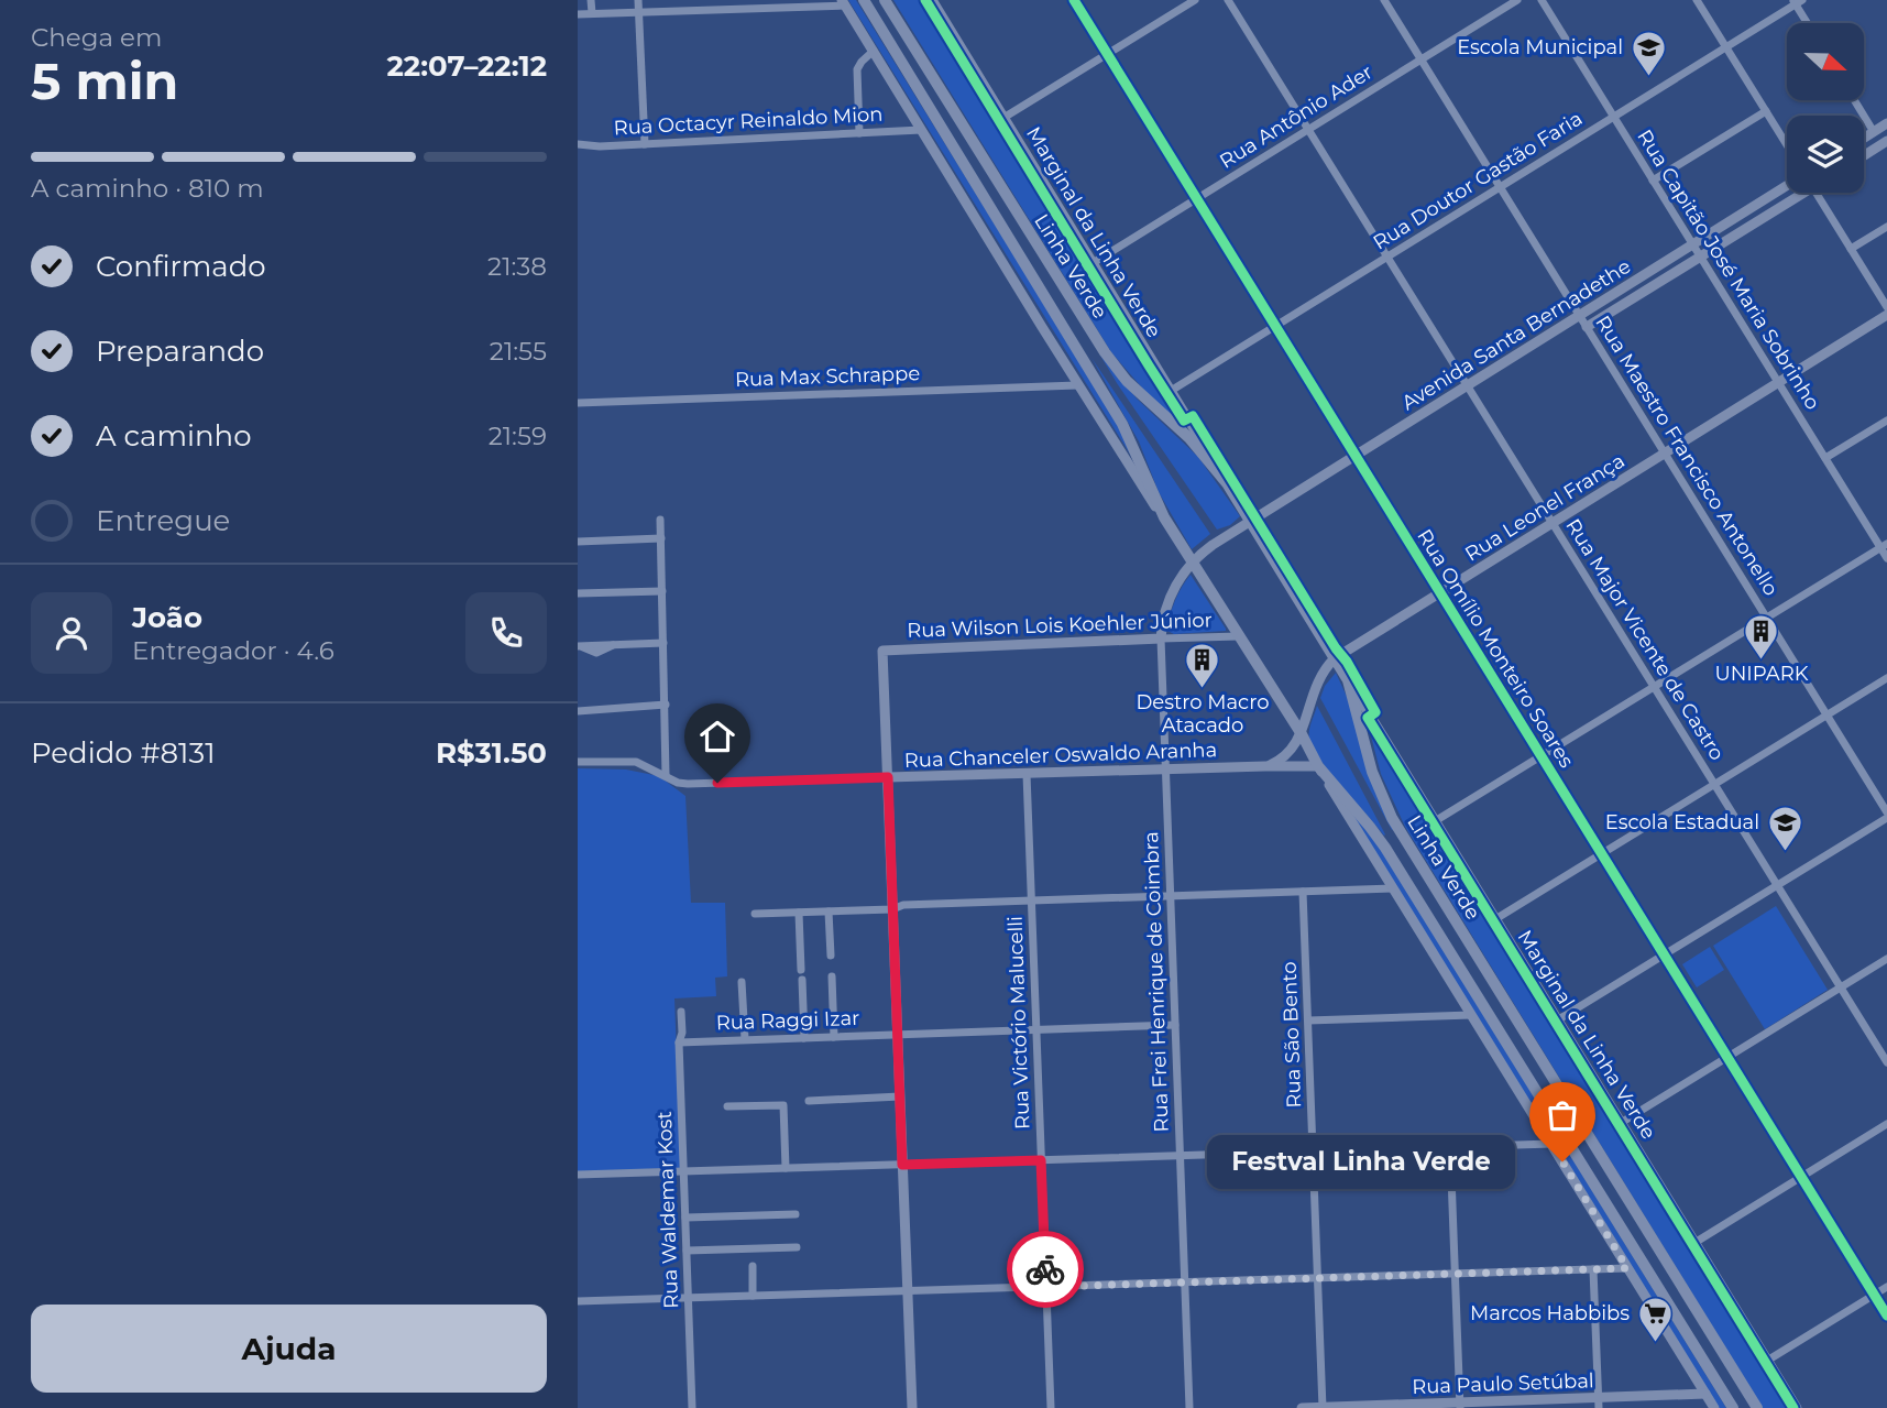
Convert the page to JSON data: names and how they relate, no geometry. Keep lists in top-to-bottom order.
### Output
{
  "streets": {
    "highway": ["Linha Verde"],
    "main road": [
      "Marginal da Linha Verde",
      "Avenida Santa Bernadethe",
      "Rua Leonel França",
      "Rua Wilson Lois Koehler Júnior",
      "Rua Chanceler Oswaldo Aranha",
      "Rua Frei Henrique de Coimbra",
      "Rua Paulo Setúbal"
    ],
    "street": [
      "Rua Antônio Ader",
      "Rua Octacyr Reinaldo Mion",
      "Rua Doutor Gastão Faria",
      "Rua Capitão José Maria Sobrinho",
      "Rua Max Schrappe",
      "Rua Maestro Francisco Antonello",
      "Rua Major Vicente de Castro",
      "Rua Omílio Monteiro Soares",
      "Rua Raggi Izar",
      "Rua Victório Malucelli",
      "Rua São Bento",
      "Rua Waldemar Kost"
    ]
  },
  "crossings": [
    ["Rua Antônio Ader", "Marginal da Linha Verde"],
    ["Rua Antônio Ader", "Rua Maestro Francisco Antonello"],
    ["Rua Antônio Ader", "Rua Major Vicente de Castro"],
    ["Rua Antônio Ader", "Rua Omílio Monteiro Soares"],
    ["Rua Doutor Gastão Faria", "Marginal da Linha Verde"],
    ["Rua Doutor Gastão Faria", "Rua Capitão José Maria Sobrinho"],
    ["Rua Doutor Gastão Faria", "Rua Maestro Francisco Antonello"],
    ["Rua Doutor Gastão Faria", "Rua Major Vicente de Castro"],
    ["Rua Doutor Gastão Faria", "Rua Omílio Monteiro Soares"],
    ["Marginal da Linha Verde", "Linha Verde"],
    ["Linha Verde", "Avenida Santa Bernadethe"],
    ["Linha Verde", "Rua Leonel França"],
    ["Linha Verde", "Rua Wilson Lois Koehler Júnior"],
    ["Linha Verde", "Rua Chanceler Oswaldo Aranha"],
    ["Linha Verde", "Rua Frei Henrique de Coimbra"],
    ["Rua Capitão José Maria Sobrinho", "Avenida Santa Bernadethe"],
    ["Rua Capitão José Maria Sobrinho", "Rua Leonel França"],
    ["Avenida Santa Bernadethe", "Rua Maestro Francisco Antonello"],
    ["Avenida Santa Bernadethe", "Rua Major Vicente de Castro"],
    ["Avenida Santa Bernadethe", "Rua Omílio Monteiro Soares"],
    ["Avenida Santa Bernadethe", "Rua Frei Henrique de Coimbra"],
    ["Rua Maestro Francisco Antonello", "Rua Leonel França"],
    ["Rua Leonel França", "Rua Major Vicente de Castro"],
    ["Rua Leonel França", "Rua Omílio Monteiro Soares"],
    ["Rua Wilson Lois Koehler Júnior", "Rua Chanceler Oswaldo Aranha"],
    ["Rua Wilson Lois Koehler Júnior", "Rua Frei Henrique de Coimbra"],
    ["Rua Chanceler Oswaldo Aranha", "Rua Frei Henrique de Coimbra"],
    ["Rua Chanceler Oswaldo Aranha", "Rua Victório Malucelli"],
    ["Rua Frei Henrique de Coimbra", "Rua Raggi Izar"],
    ["Rua Raggi Izar", "Rua Victório Malucelli"],
    ["Rua Raggi Izar", "Rua Waldemar Kost"],
    ["Rua São Bento", "Rua Paulo Setúbal"]
  ],
  "places": {
    "school or university": ["Escola Municipal", "Escola Estadual"],
    "building": ["UNIPARK", "Destro Macro Atacado"],
    "other": ["Festval Linha Verde"],
    "supermarket": ["Marcos Habbibs"]
  },
  "north": "right",
  "page": {
    "heading": ["5 min", "Chega em", "22:07–22:12"],
    "panel": [
      "João",
      "Entregador · 4.6",
      "Pedido #8131",
      "R$31.50"
    ],
    "bar": "A caminho · 810 m",
    "list": [
      ["Confirmado", "21:38"],
      ["Preparando", "21:55"],
      ["A caminho", "21:59"],
      "Entregue"
    ],
    "bubble": "Festval Linha Verde",
    "buttons": "Ajuda"
  }
}
